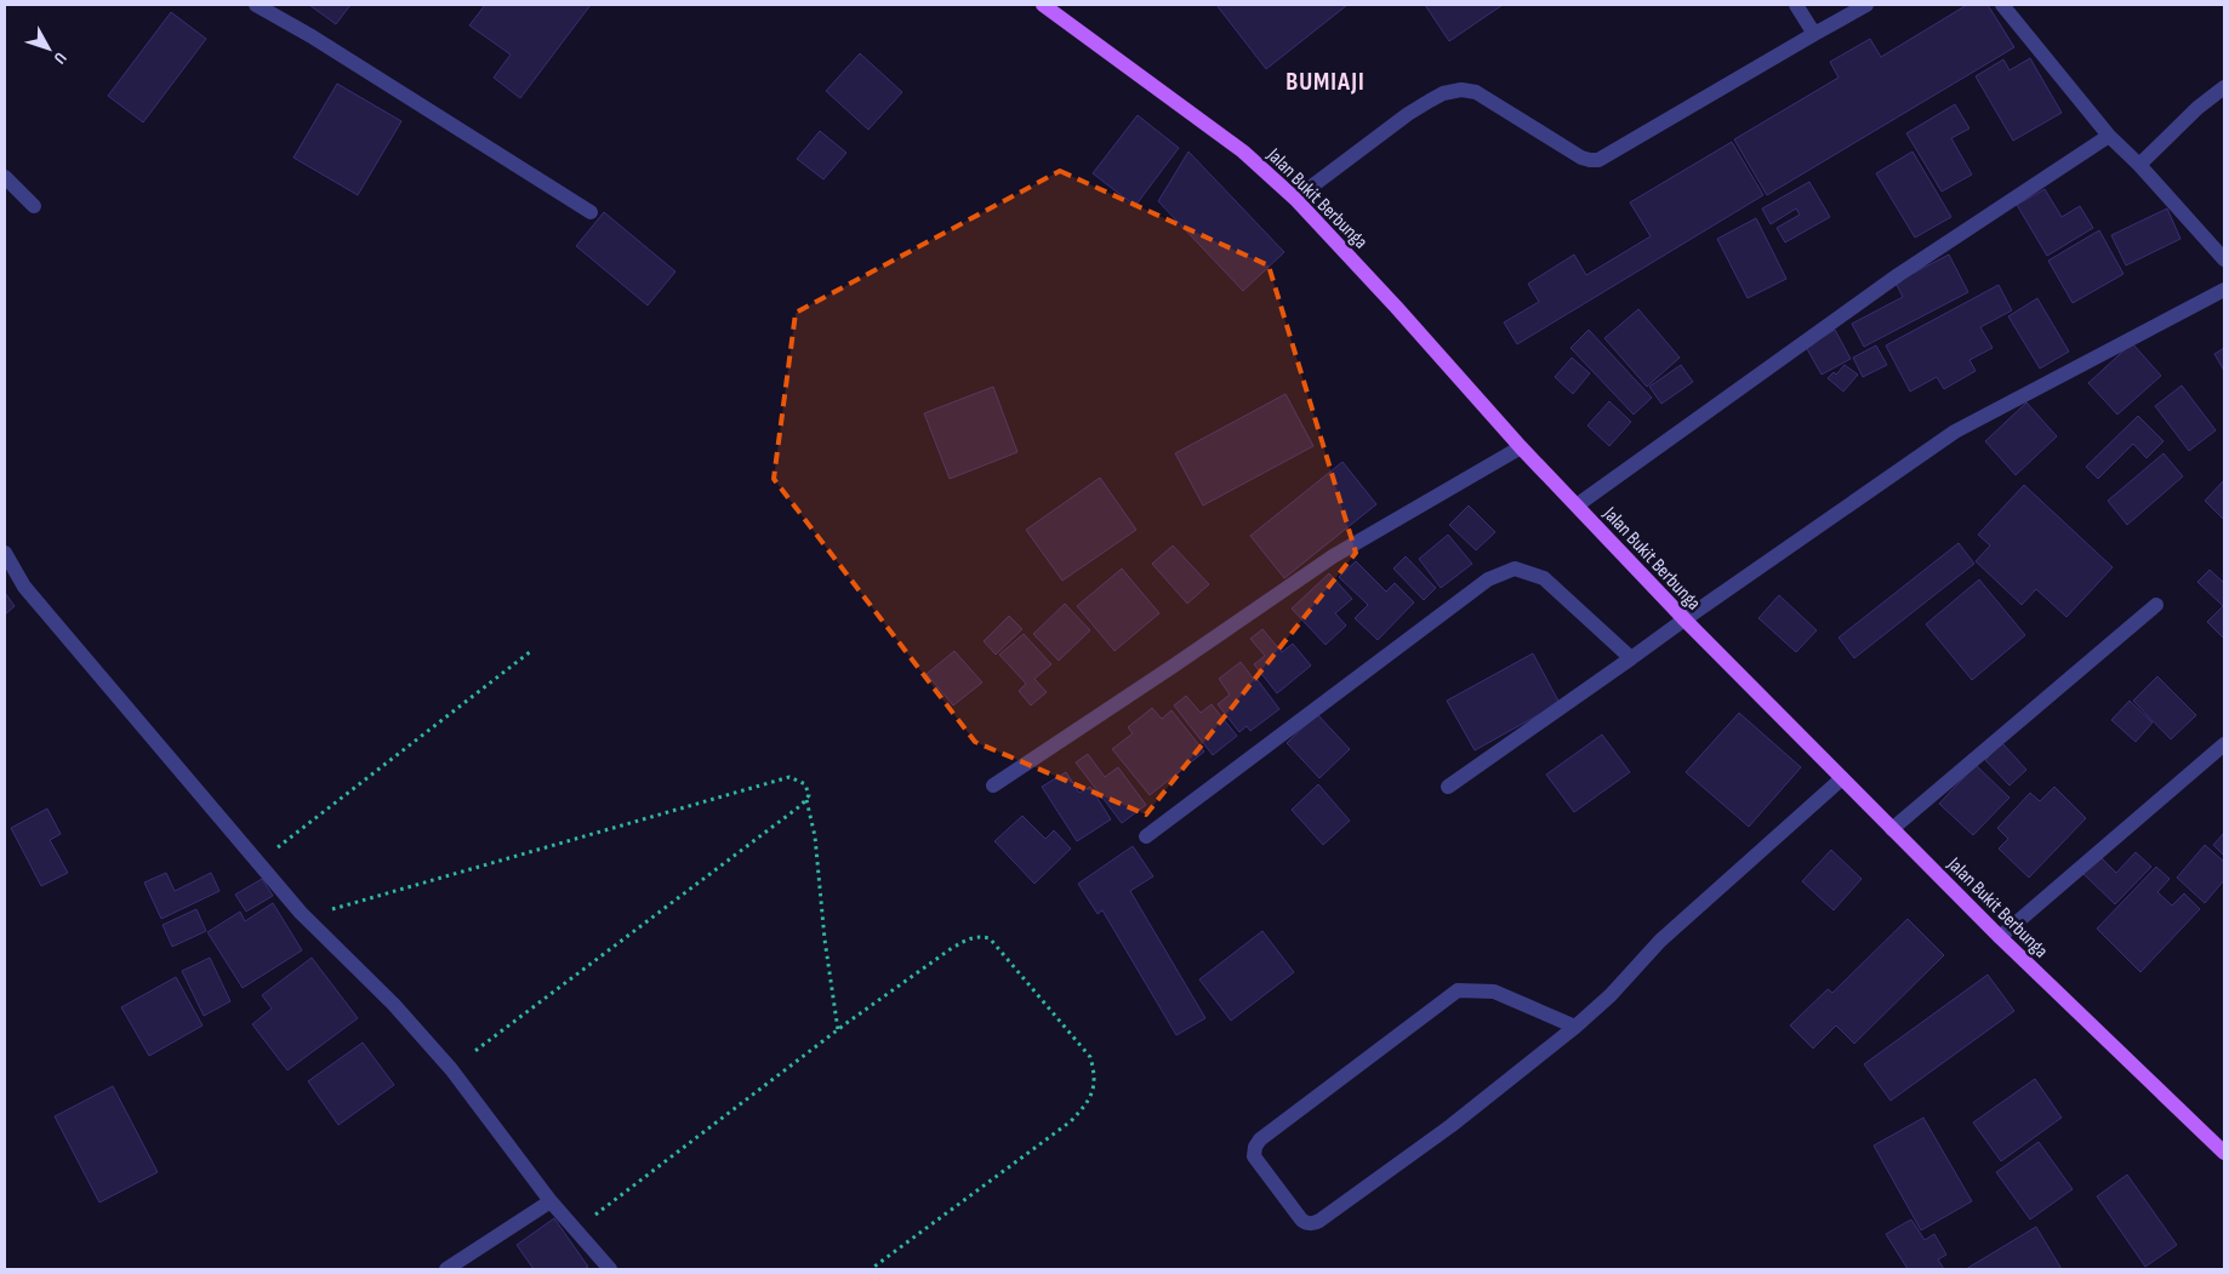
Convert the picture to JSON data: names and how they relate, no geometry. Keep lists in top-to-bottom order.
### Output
{
  "streets": {
    "main road": ["Jalan Bukit Berbunga"]
  },
  "districts": ["BUMIAJI"],
  "north": "bottom right"
}
